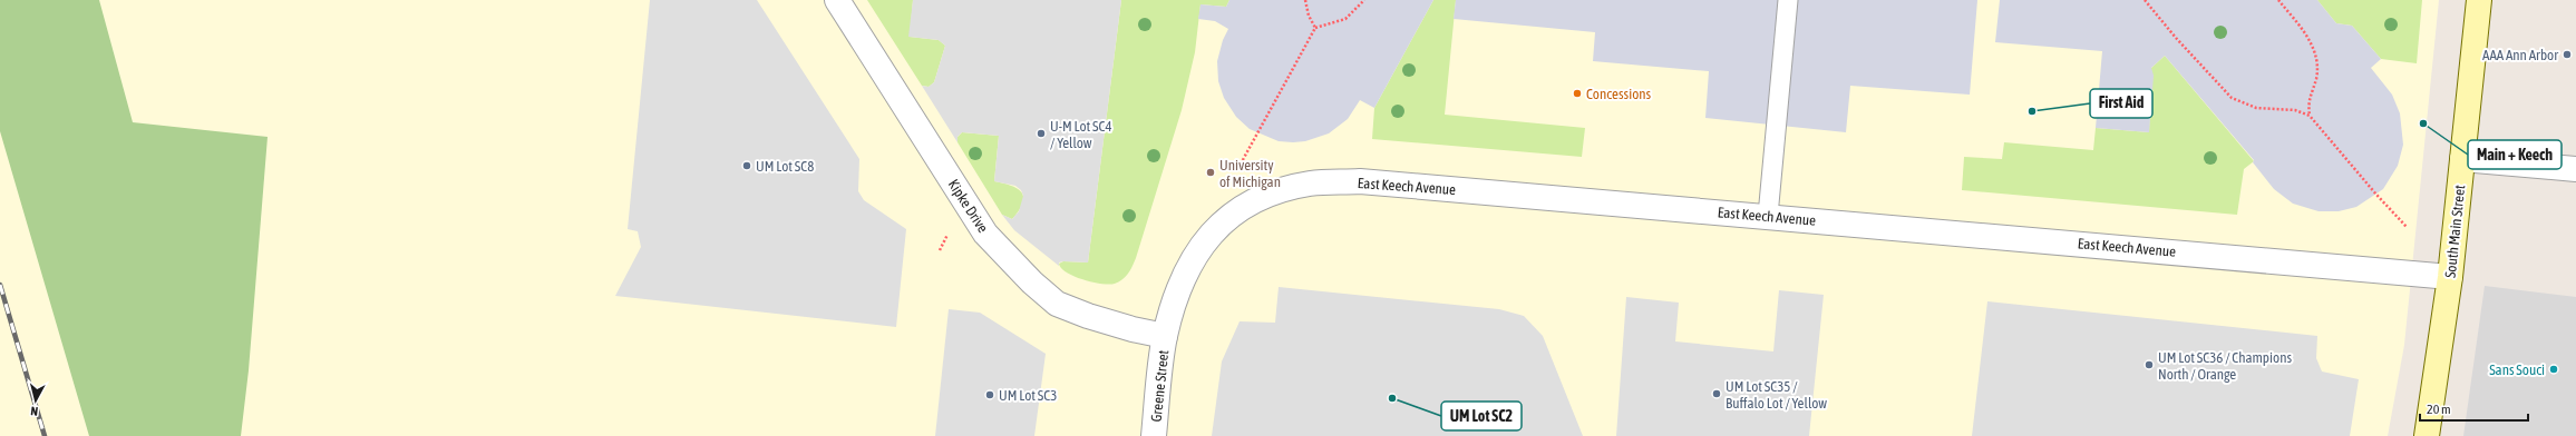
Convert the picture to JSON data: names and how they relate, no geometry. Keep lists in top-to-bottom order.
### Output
{
  "streets": {
    "main road": ["South Main Street"],
    "street": ["East Keech Avenue", "Kipke Drive", "Greene Street"]
  },
  "crossings": [
    ["East Keech Avenue", "Kipke Drive"],
    ["East Keech Avenue", "South Main Street"],
    ["East Keech Avenue", "Greene Street"],
    ["Kipke Drive", "Greene Street"]
  ],
  "places": [
    "AAA Ann Arbor",
    "Concessions",
    "First Aid",
    "Main + Keech",
    "U-M Lot SC4 / Yellow",
    "UM Lot SC8",
    "University of Michigan",
    "UM Lot SC36 / Champions North / Orange",
    "Sans Souci",
    "UM Lot SC35 / Buffalo Lot / Yellow",
    "UM Lot SC3",
    "UM Lot SC2"
  ],
  "scale_bar": "20 m",
  "north": "bottom"
}
